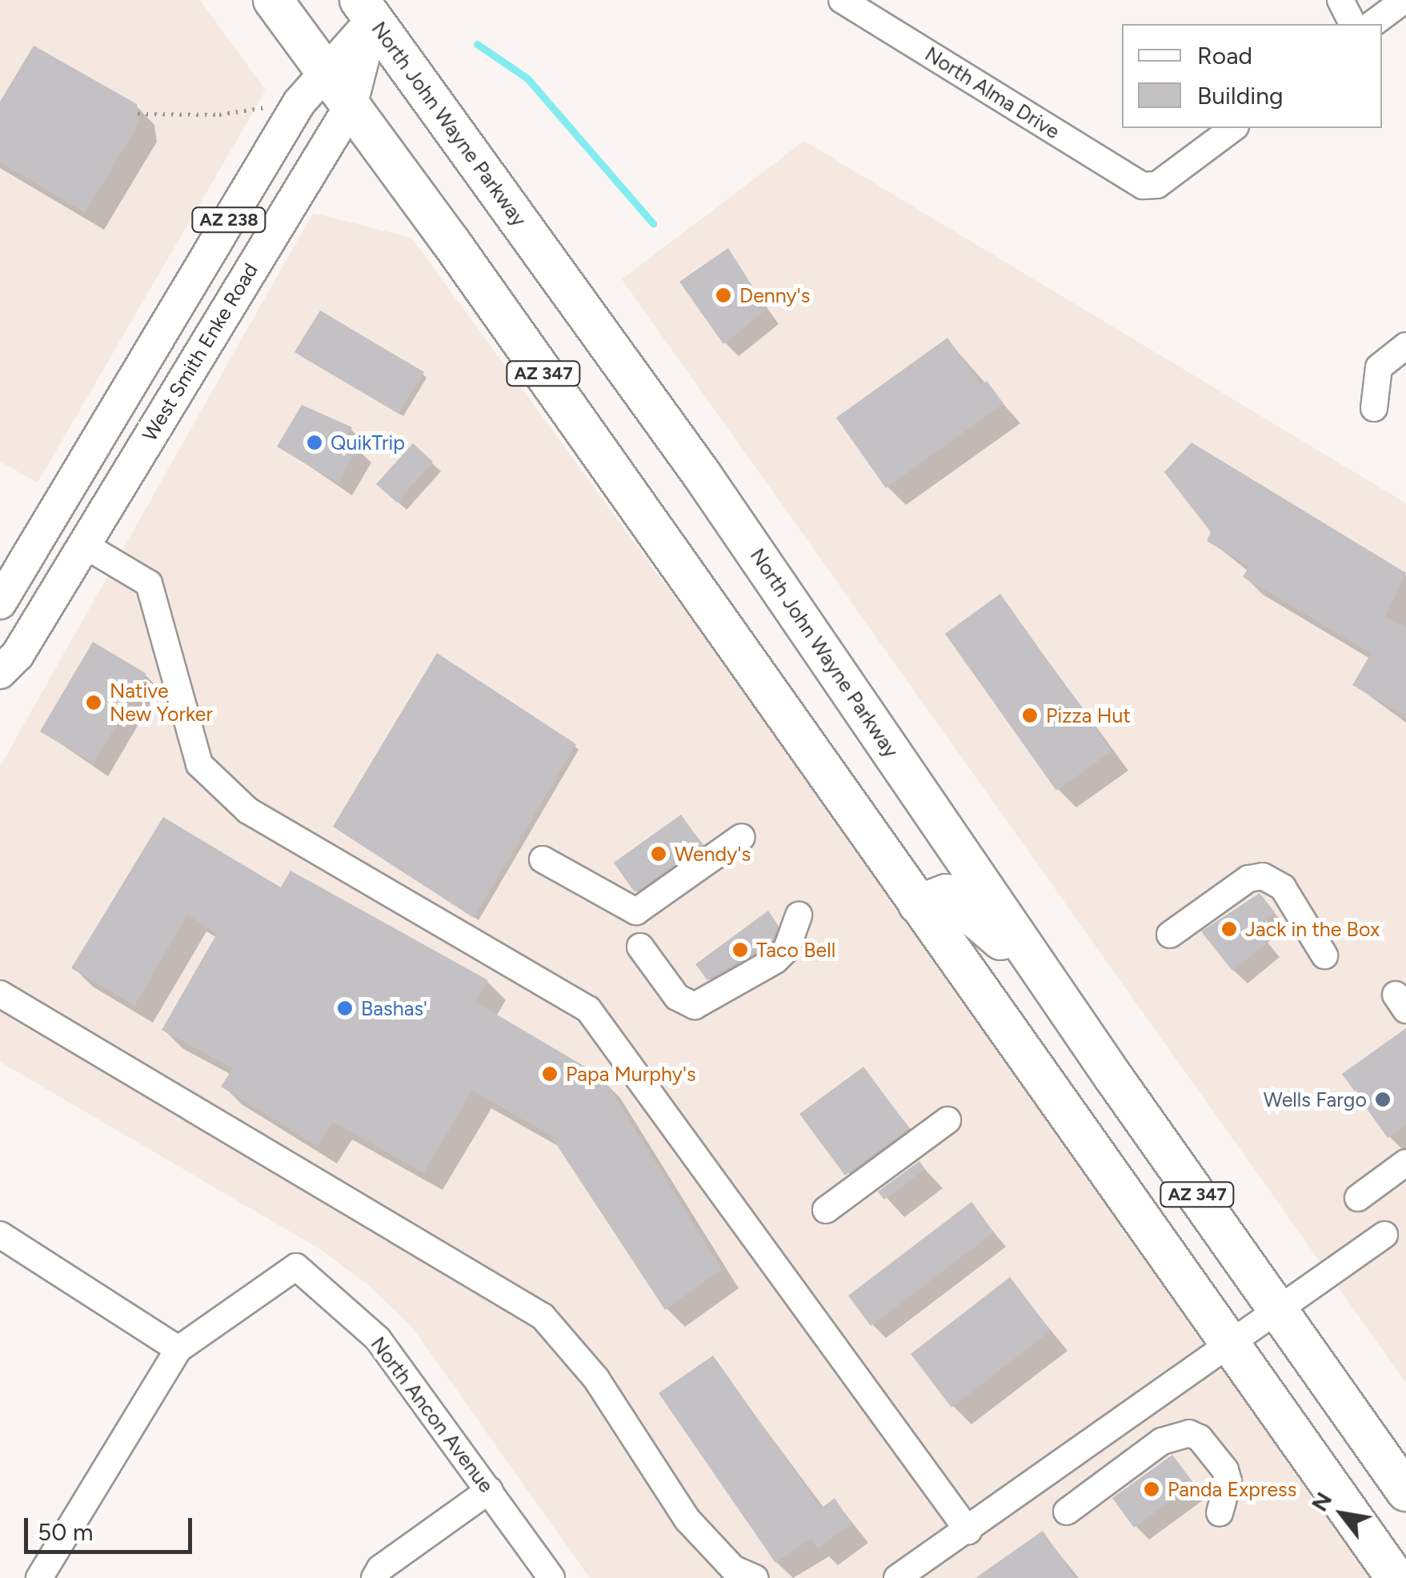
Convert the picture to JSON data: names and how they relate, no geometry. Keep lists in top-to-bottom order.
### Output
{
  "streets": {
    "highway": ["North John Wayne Parkway", "AZ 347"],
    "main road": ["AZ 238", "West Smith Enke Road"],
    "street": ["North Alma Drive", "North Ancon Avenue"]
  },
  "crossings": [
    ["North John Wayne Parkway", "AZ 238"],
    ["North John Wayne Parkway", "West Smith Enke Road"],
    ["AZ 238", "West Smith Enke Road"],
    ["AZ 238", "AZ 347"],
    ["West Smith Enke Road", "AZ 347"]
  ],
  "places": [
    "Denny's",
    "QuikTrip",
    "Native New Yorker",
    "Pizza Hut",
    "Wendy's",
    "Jack in the Box",
    "Taco Bell",
    "Bashas'",
    "Papa Murphy's",
    "Wells Fargo",
    "Panda Express"
  ],
  "legend": ["Road", "Building"],
  "scale_bar": "50 m",
  "north": "top left"
}
